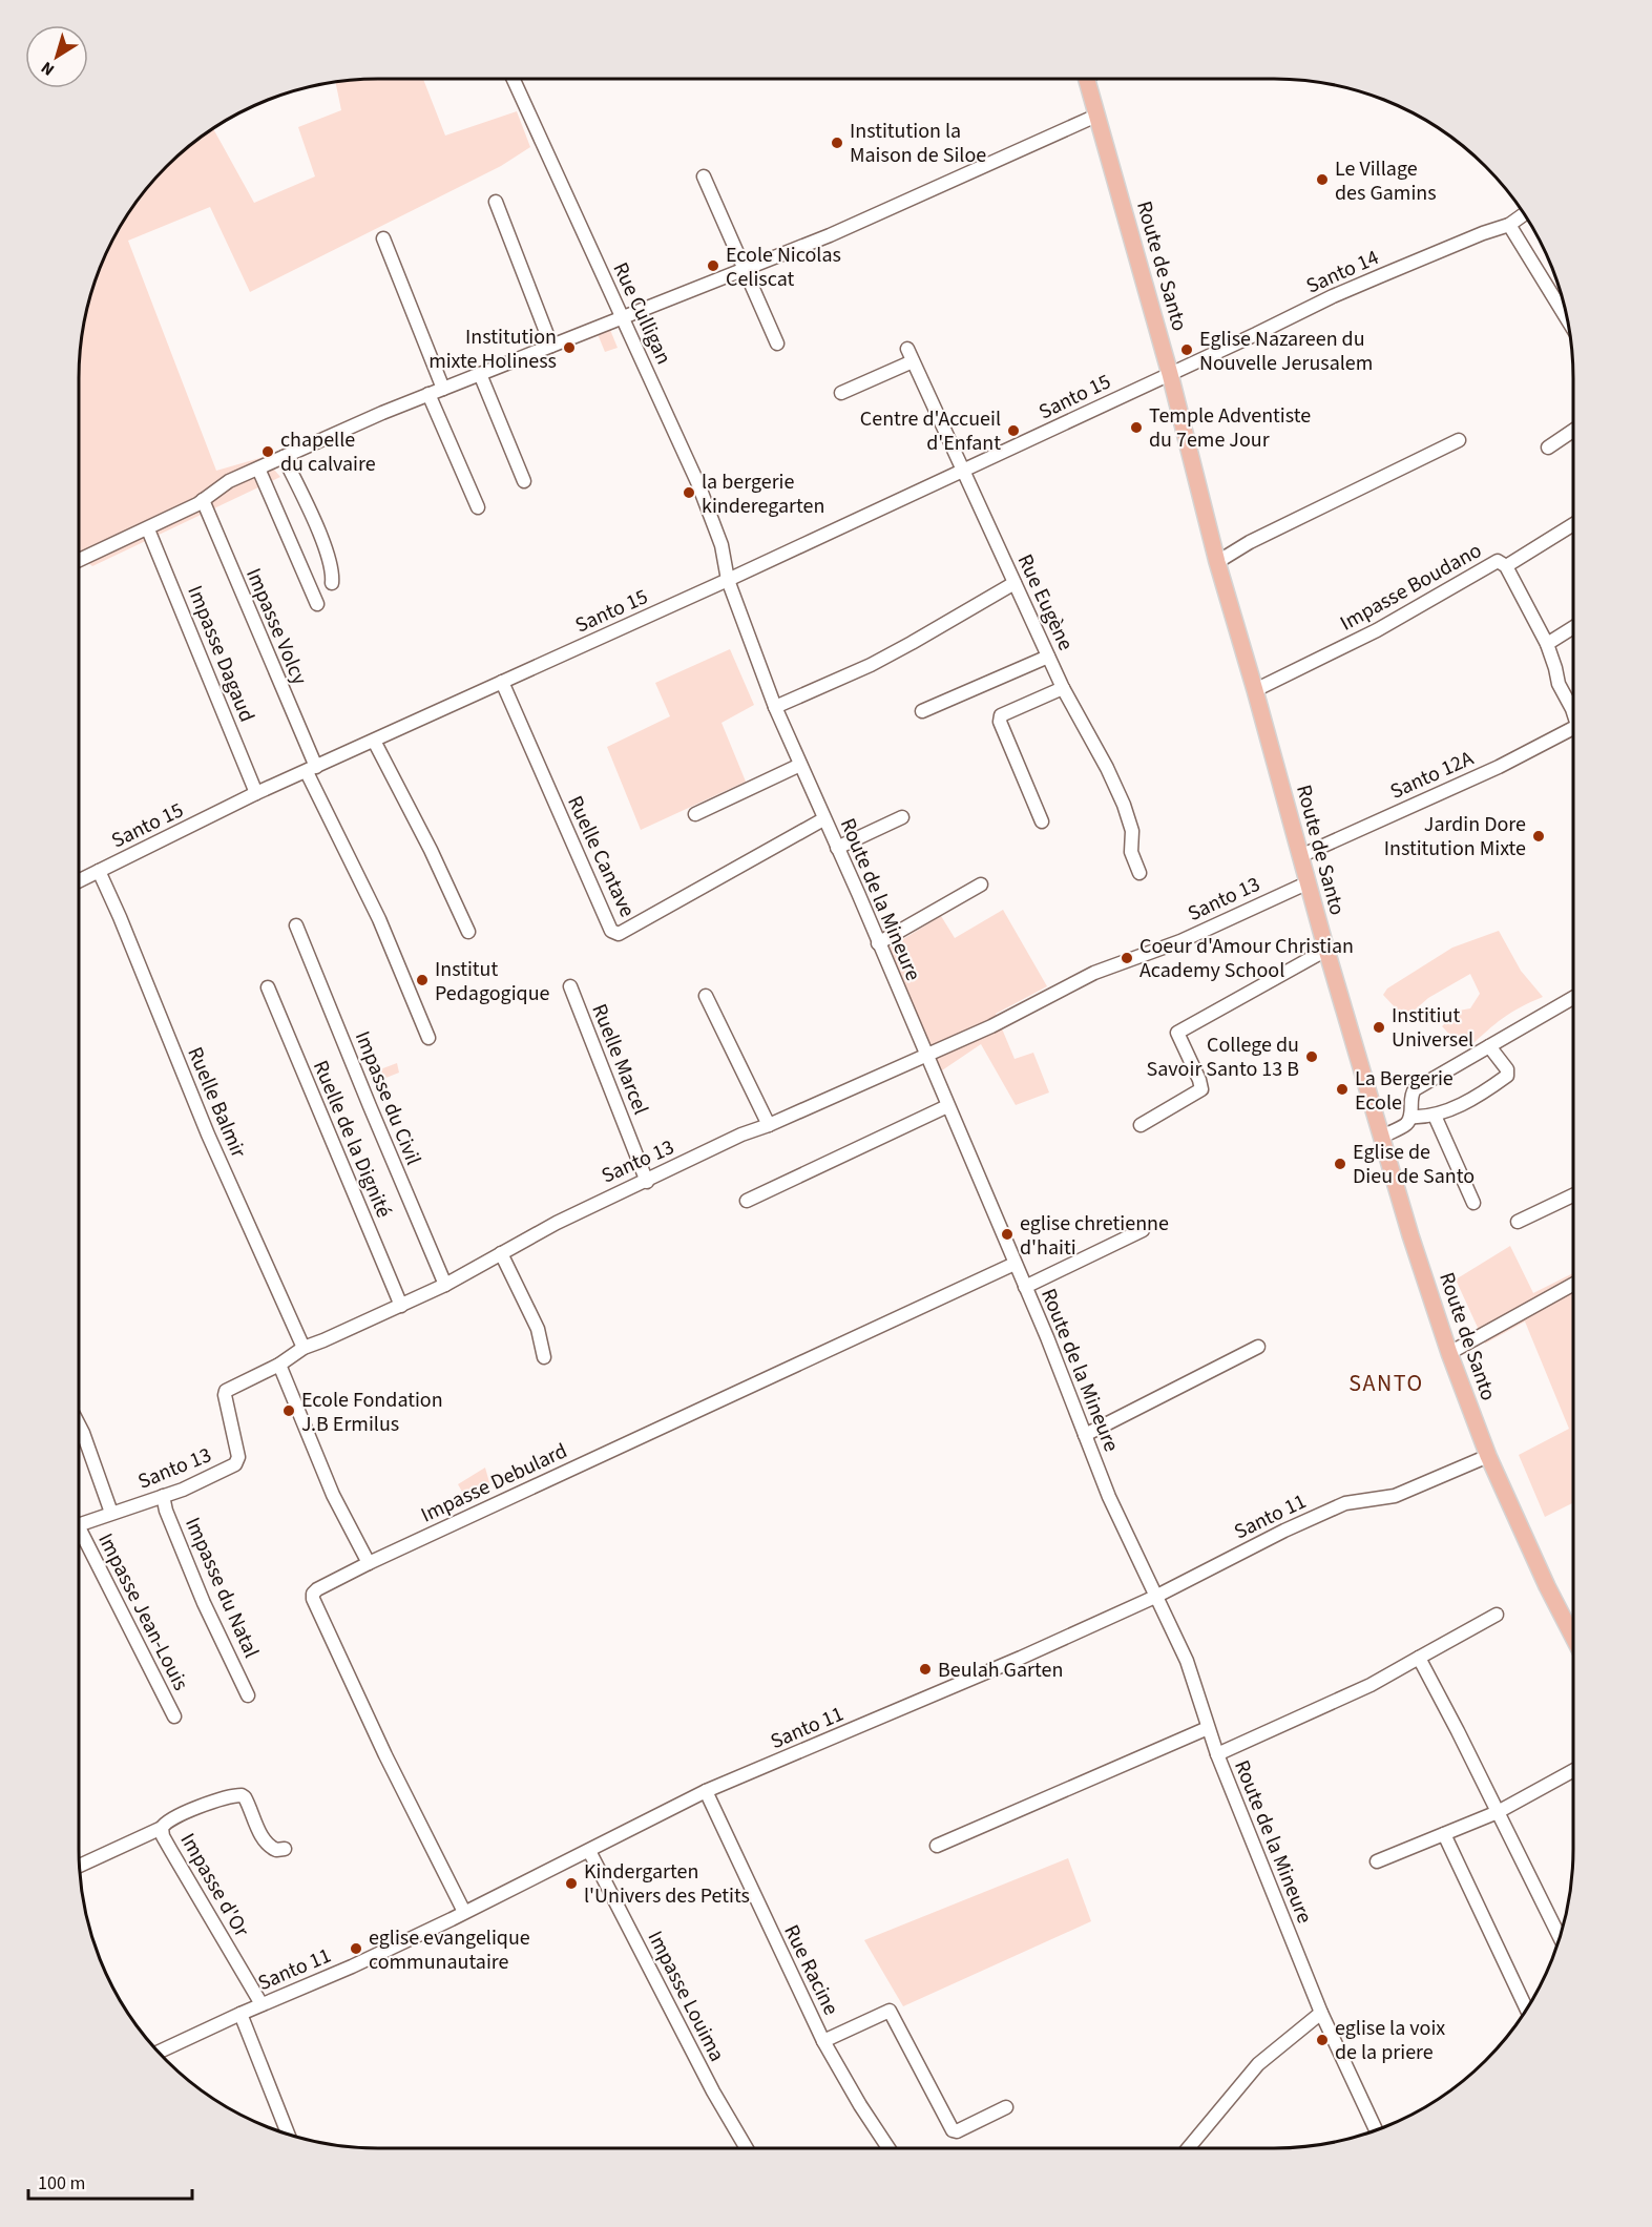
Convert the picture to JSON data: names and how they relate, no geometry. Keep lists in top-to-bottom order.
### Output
{
  "streets": {
    "main road": ["Route de Santo"],
    "street": [
      "Santo 14",
      "Rue Culligan",
      "Santo 15",
      "Impasse Boudano",
      "Rue Eugène",
      "Impasse Volcy",
      "Impasse Dagaud",
      "Santo 12A",
      "Ruelle Cantave",
      "Santo 13",
      "Route de la Mineure",
      "Ruelle Marcel",
      "Impasse du Civil",
      "Ruelle Balmir",
      "Ruelle de la Dignité",
      "Impasse Debulard",
      "Santo 11",
      "Impasse du Natal",
      "Impasse Jean-Louis",
      "Impasse d'Or",
      "Rue Racine",
      "Impasse Louima"
    ]
  },
  "crossings": [
    ["Route de Santo", "Santo 14"],
    ["Route de Santo", "Santo 15"],
    ["Route de Santo", "Impasse Boudano"],
    ["Route de Santo", "Santo 12A"],
    ["Route de Santo", "Santo 13"],
    ["Route de Santo", "Santo 11"],
    ["Santo 14", "Santo 15"],
    ["Rue Culligan", "Santo 15"],
    ["Rue Culligan", "Route de la Mineure"],
    ["Santo 15", "Rue Eugène"],
    ["Santo 15", "Impasse Volcy"],
    ["Santo 15", "Impasse Dagaud"],
    ["Santo 15", "Ruelle Cantave"],
    ["Santo 15", "Route de la Mineure"],
    ["Santo 15", "Ruelle Balmir"],
    ["Ruelle Cantave", "Route de la Mineure"],
    ["Santo 13", "Route de la Mineure"],
    ["Santo 13", "Ruelle Marcel"],
    ["Santo 13", "Impasse du Civil"],
    ["Santo 13", "Ruelle Balmir"],
    ["Santo 13", "Ruelle de la Dignité"],
    ["Santo 13", "Impasse du Natal"],
    ["Route de la Mineure", "Impasse Debulard"],
    ["Route de la Mineure", "Santo 11"],
    ["Impasse Debulard", "Santo 11"],
    ["Santo 11", "Impasse d'Or"],
    ["Santo 11", "Rue Racine"],
    ["Santo 11", "Impasse Louima"]
  ],
  "districts": ["SANTO"],
  "places": [
    "Institution la Maison de Siloe",
    "Le Village des Gamins",
    "Ecole Nicolas Celiscat",
    "Institution mixte Holiness",
    "Eglise Nazareen du Nouvelle Jerusalem",
    "Temple Adventiste du 7eme Jour",
    "Centre d'Accueil d'Enfant",
    "chapelle du calvaire",
    "la bergerie kinderegarten",
    "Jardin Dore Institution Mixte",
    "Coeur d'Amour Christian Academy School",
    "Institut Pedagogique",
    "Institiut Universel",
    "College du Savoir Santo 13 B",
    "La Bergerie Ecole",
    "Eglise de Dieu de Santo",
    "eglise chretienne d'haiti",
    "Ecole Fondation J.B Ermilus",
    "Beulah Garten",
    "Kindergarten l'Univers des Petits",
    "eglise evangelique communautaire",
    "eglise la voix de la priere"
  ],
  "scale_bar": "100 m",
  "north": "bottom left"
}
